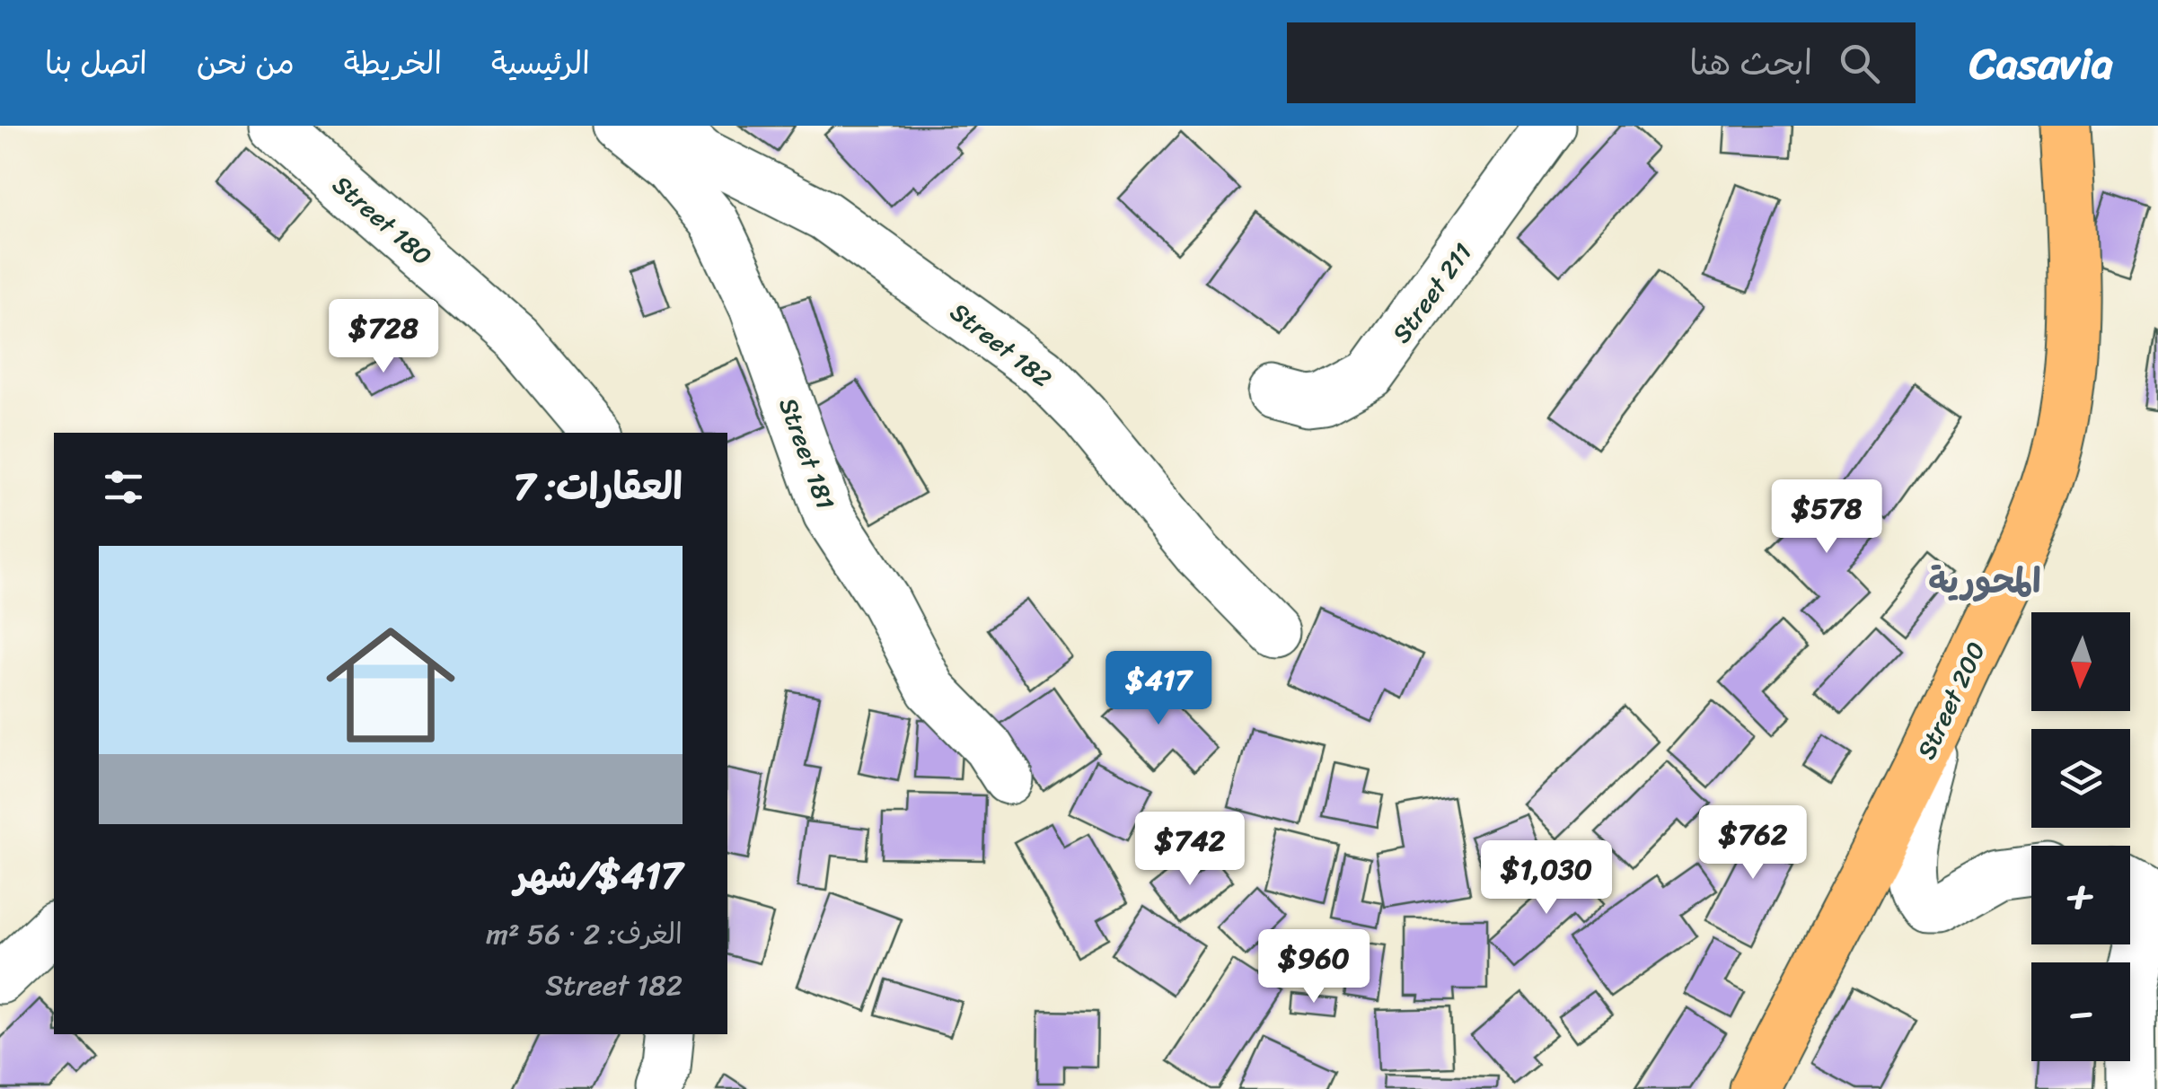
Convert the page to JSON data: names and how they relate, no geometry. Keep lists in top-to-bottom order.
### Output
{
  "streets": {
    "main road": ["Street 200"],
    "street": [
      "Street 180",
      "Street 211",
      "Street 182",
      "Street 181"
    ]
  },
  "districts": ["المحورية"],
  "north": "bottom",
  "page": {
    "header": "Casavia",
    "search": "ابحث هنا",
    "nav": [
      "الرئيسية",
      "الخريطة",
      "من نحن",
      "اتصل بنا"
    ],
    "price": [
      "$728",
      "$578",
      "$417",
      "$762",
      "$742",
      "$1,030",
      "$960"
    ],
    "heading": "العقارات: 7",
    "list": [
      {
        "name": "$417/شهر",
        "note": "الغرف: 2 · 56 m² · Street 182"
      }
    ],
    "map_buttons": ["+", "−"]
  }
}
